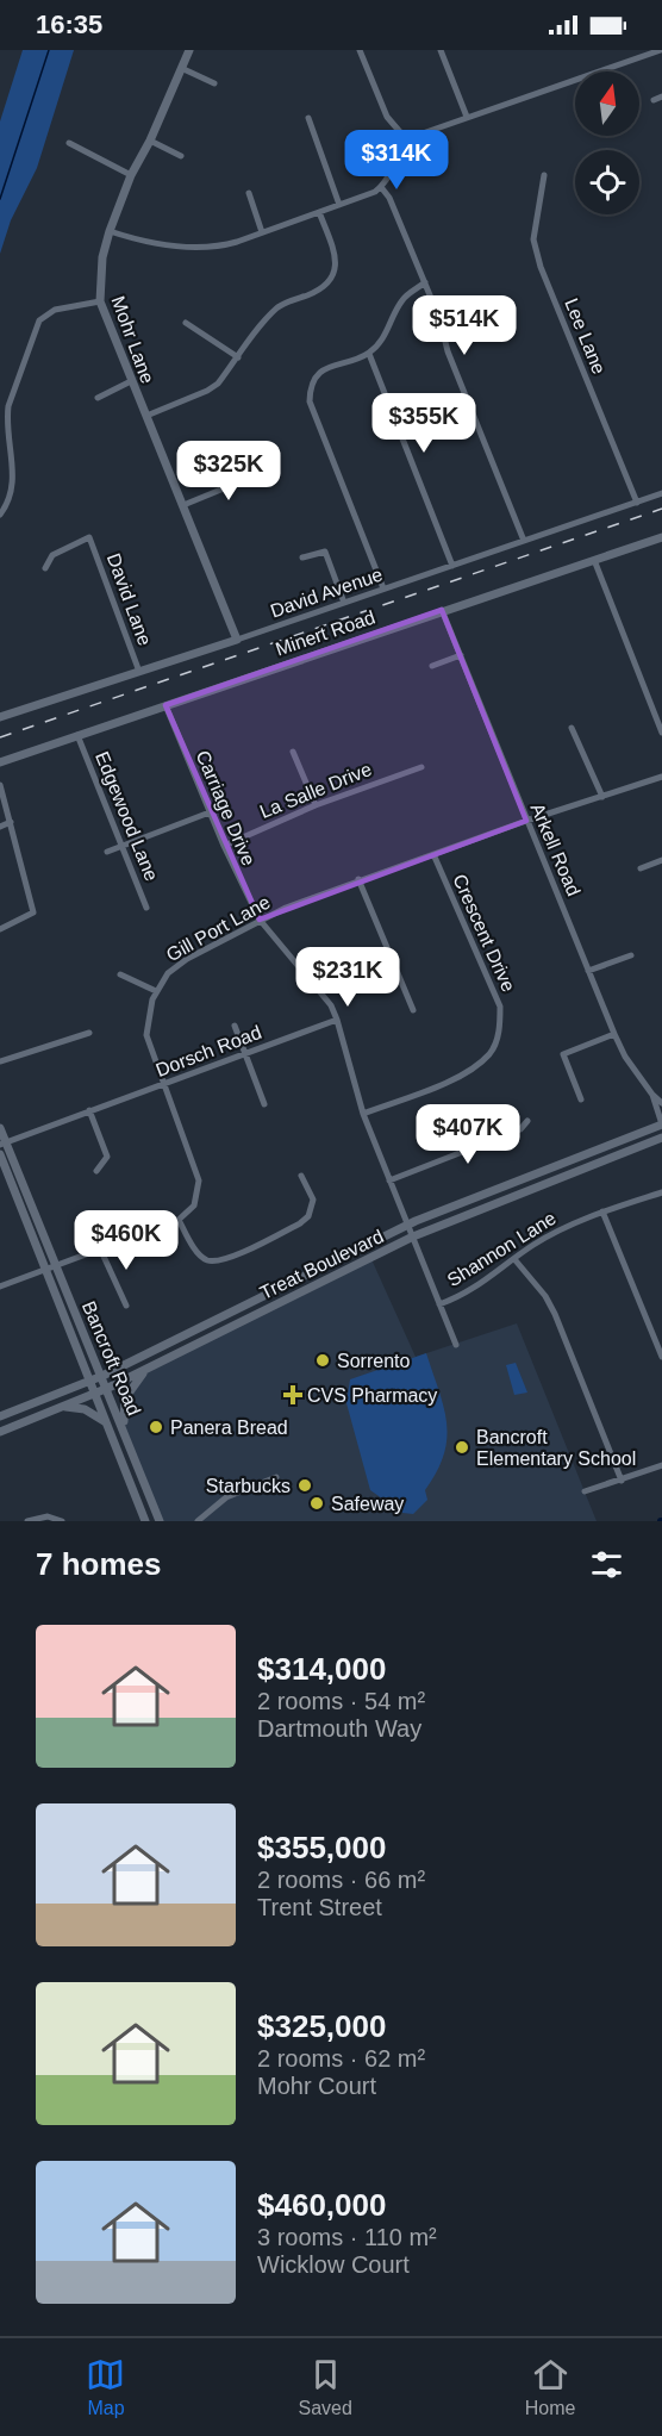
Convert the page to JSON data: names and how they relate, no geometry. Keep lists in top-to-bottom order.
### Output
{
  "streets": {
    "street": [
      "Lee Lane",
      "Mohr Lane",
      "David Avenue",
      "David Lane",
      "Minert Road",
      "La Salle Drive",
      "Carriage Drive",
      "Edgewood Lane",
      "Arkell Road",
      "Gill Port Lane",
      "Crescent Drive",
      "Dorsch Road",
      "Shannon Lane",
      "Treat Boulevard",
      "Bancroft Road"
    ]
  },
  "crossings": [
    ["Lee Lane", "David Avenue"],
    ["Mohr Lane", "David Avenue"],
    ["David Avenue", "David Lane"],
    ["Minert Road", "Carriage Drive"],
    ["Minert Road", "Edgewood Lane"],
    ["Minert Road", "Arkell Road"],
    ["La Salle Drive", "Carriage Drive"],
    ["Carriage Drive", "Gill Port Lane"],
    ["Carriage Drive", "Crescent Drive"],
    ["Carriage Drive", "Dorsch Road"],
    ["Carriage Drive", "Shannon Lane"],
    ["Carriage Drive", "Treat Boulevard"],
    ["Arkell Road", "Gill Port Lane"],
    ["Arkell Road", "Treat Boulevard"],
    ["Gill Port Lane", "Crescent Drive"],
    ["Gill Port Lane", "Dorsch Road"],
    ["Dorsch Road", "Bancroft Road"],
    ["Treat Boulevard", "Bancroft Road"]
  ],
  "places": {
    "other": [
      "Sorrento",
      "Panera Bread",
      "Bancroft Elementary School",
      "Starbucks",
      "Safeway"
    ],
    "health": ["CVS Pharmacy"]
  },
  "north": "top",
  "page": {
    "status": "16:35",
    "price": [
      "$314K",
      "$514K",
      "$355K",
      "$325K",
      "$231K",
      "$407K",
      "$460K"
    ],
    "heading": "7 homes",
    "list": [
      {
        "name": "$314,000",
        "note": "2 rooms · 54 m² · Dartmouth Way"
      },
      {
        "name": "$355,000",
        "note": "2 rooms · 66 m² · Trent Street"
      },
      {
        "name": "$325,000",
        "note": "2 rooms · 62 m² · Mohr Court"
      },
      {
        "name": "$460,000",
        "note": "3 rooms · 110 m² · Wicklow Court"
      }
    ],
    "tabs": ["Map", "Saved", "Home"]
  }
}
